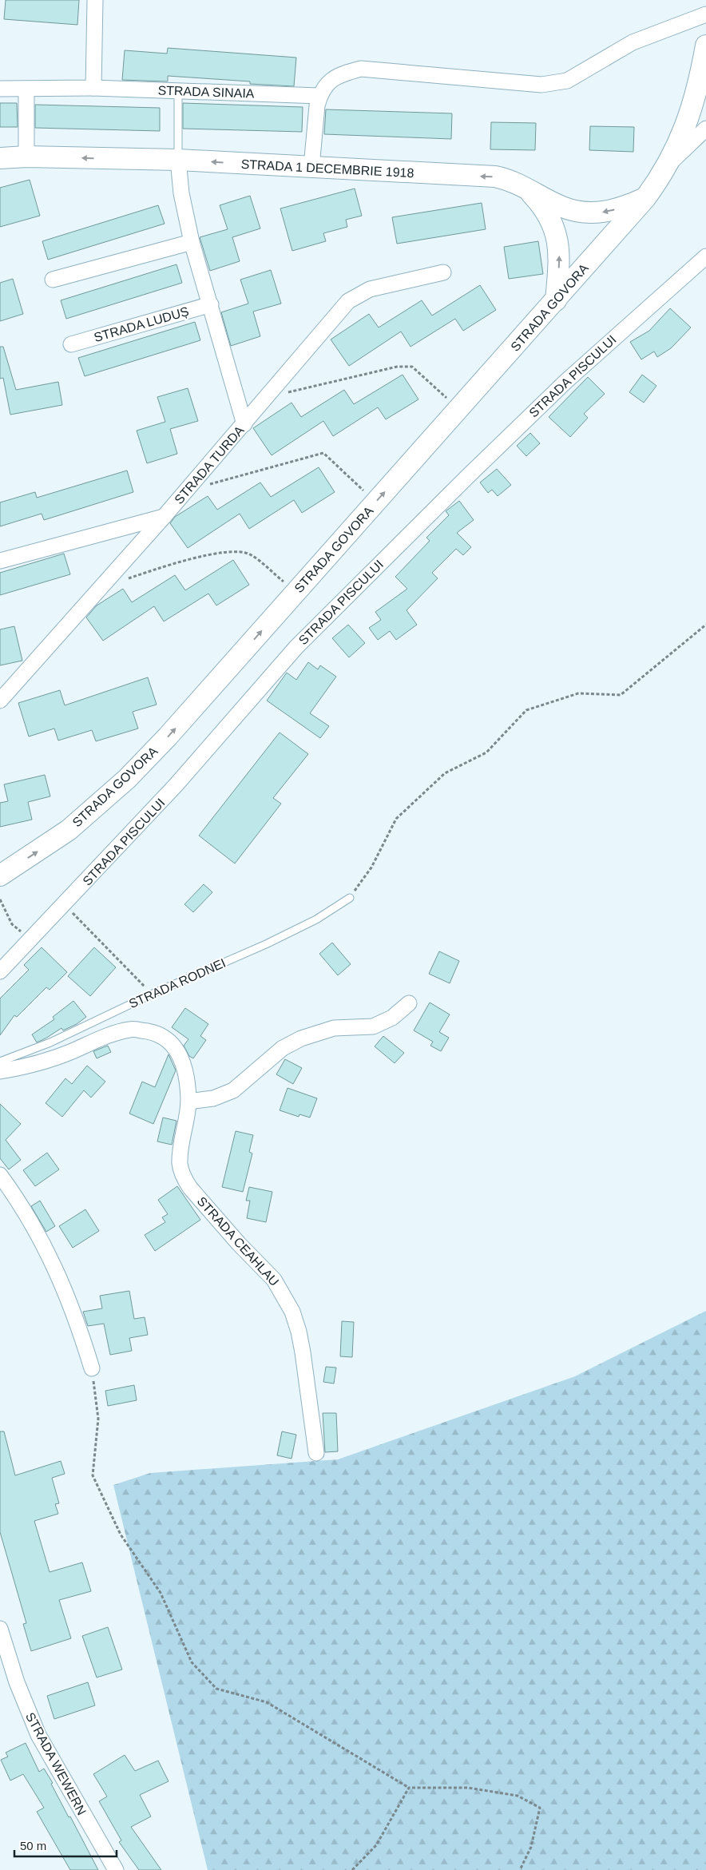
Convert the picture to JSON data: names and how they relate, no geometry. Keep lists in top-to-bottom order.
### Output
{
  "streets": {
    "main road": ["STRADA 1 DECEMBRIE 1918", "STRADA GOVORA"],
    "street": [
      "STRADA SINAIA",
      "STRADA LUDUȘ",
      "STRADA PISCULUI",
      "STRADA TURDA",
      "STRADA CEAHLAU",
      "STRADA WEWERN"
    ],
    "lane": ["STRADA RODNEI"]
  },
  "crossings": [
    ["STRADA 1 DECEMBRIE 1918", "STRADA GOVORA"]
  ],
  "one_way": ["STRADA 1 DECEMBRIE 1918", "STRADA GOVORA"],
  "scale_bar": "50 m"
}
